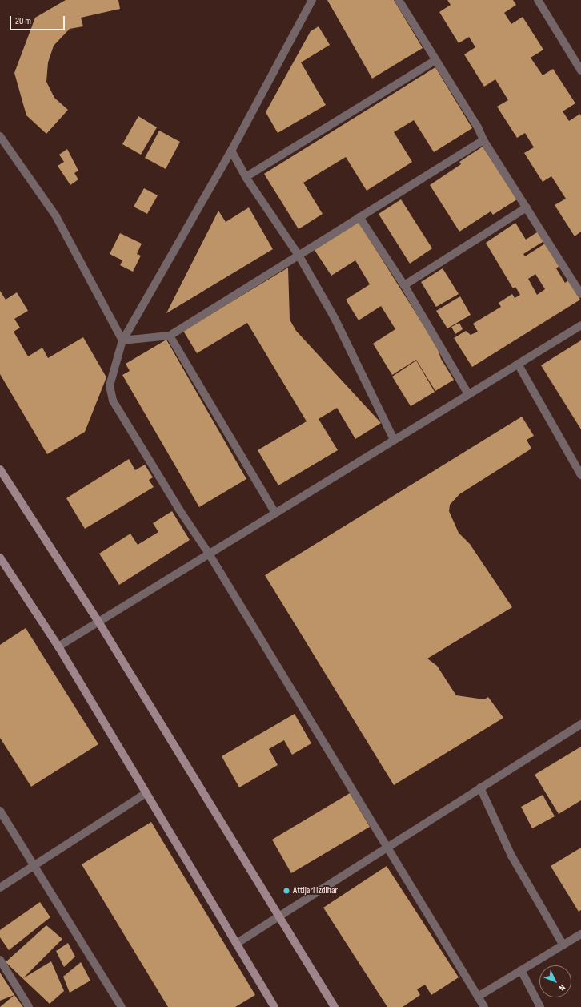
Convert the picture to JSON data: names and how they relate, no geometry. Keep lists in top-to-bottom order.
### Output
{
  "places": ["Attijari Izdihar"],
  "scale_bar": "20 m",
  "north": "bottom right"
}
